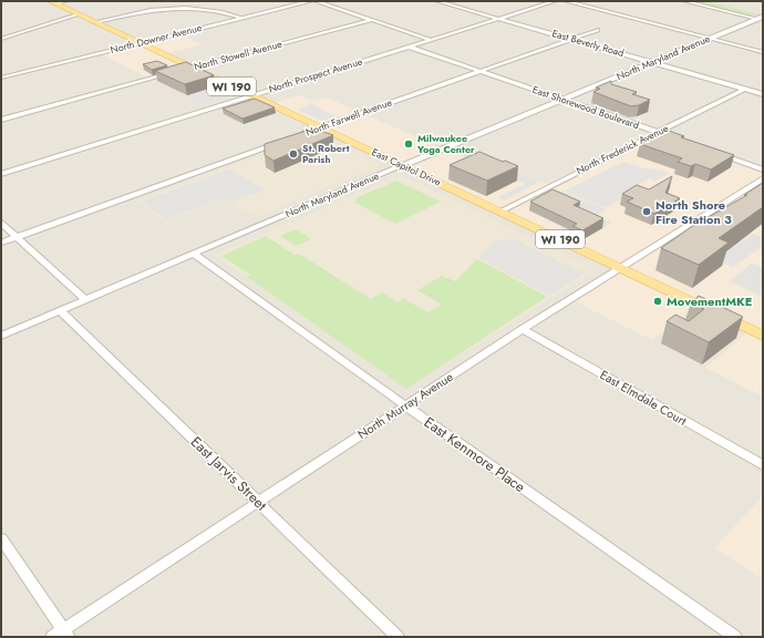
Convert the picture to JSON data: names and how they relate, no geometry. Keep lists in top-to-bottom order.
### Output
{
  "streets": {
    "main road": ["WI 190", "East Capitol Drive"],
    "street": [
      "North Downer Avenue",
      "East Beverly Road",
      "North Stowell Avenue",
      "North Maryland Avenue",
      "North Prospect Avenue",
      "East Shorewood Boulevard",
      "North Farwell Avenue",
      "North Frederick Avenue",
      "East Elmdale Court",
      "North Murray Avenue",
      "East Kenmore Place",
      "East Jarvis Street"
    ]
  },
  "crossings": [
    ["North Downer Avenue", "East Capitol Drive"],
    ["East Beverly Road", "North Maryland Avenue"],
    ["East Beverly Road", "North Prospect Avenue"],
    ["East Beverly Road", "North Farwell Avenue"],
    ["East Beverly Road", "North Frederick Avenue"],
    ["North Stowell Avenue", "East Capitol Drive"],
    ["North Maryland Avenue", "East Shorewood Boulevard"],
    ["North Maryland Avenue", "East Capitol Drive"],
    ["North Maryland Avenue", "East Kenmore Place"],
    ["North Maryland Avenue", "East Jarvis Street"],
    ["North Prospect Avenue", "East Shorewood Boulevard"],
    ["North Prospect Avenue", "East Capitol Drive"],
    ["East Shorewood Boulevard", "North Farwell Avenue"],
    ["East Shorewood Boulevard", "North Frederick Avenue"],
    ["North Farwell Avenue", "East Capitol Drive"],
    ["North Frederick Avenue", "East Capitol Drive"],
    ["East Capitol Drive", "North Murray Avenue"],
    ["East Elmdale Court", "North Murray Avenue"],
    ["North Murray Avenue", "East Kenmore Place"],
    ["North Murray Avenue", "East Jarvis Street"]
  ],
  "places": [
    "Milwaukee Yoga Center",
    "St. Robert Parish",
    "North Shore Fire Station 3",
    "MovementMKE"
  ]
}
